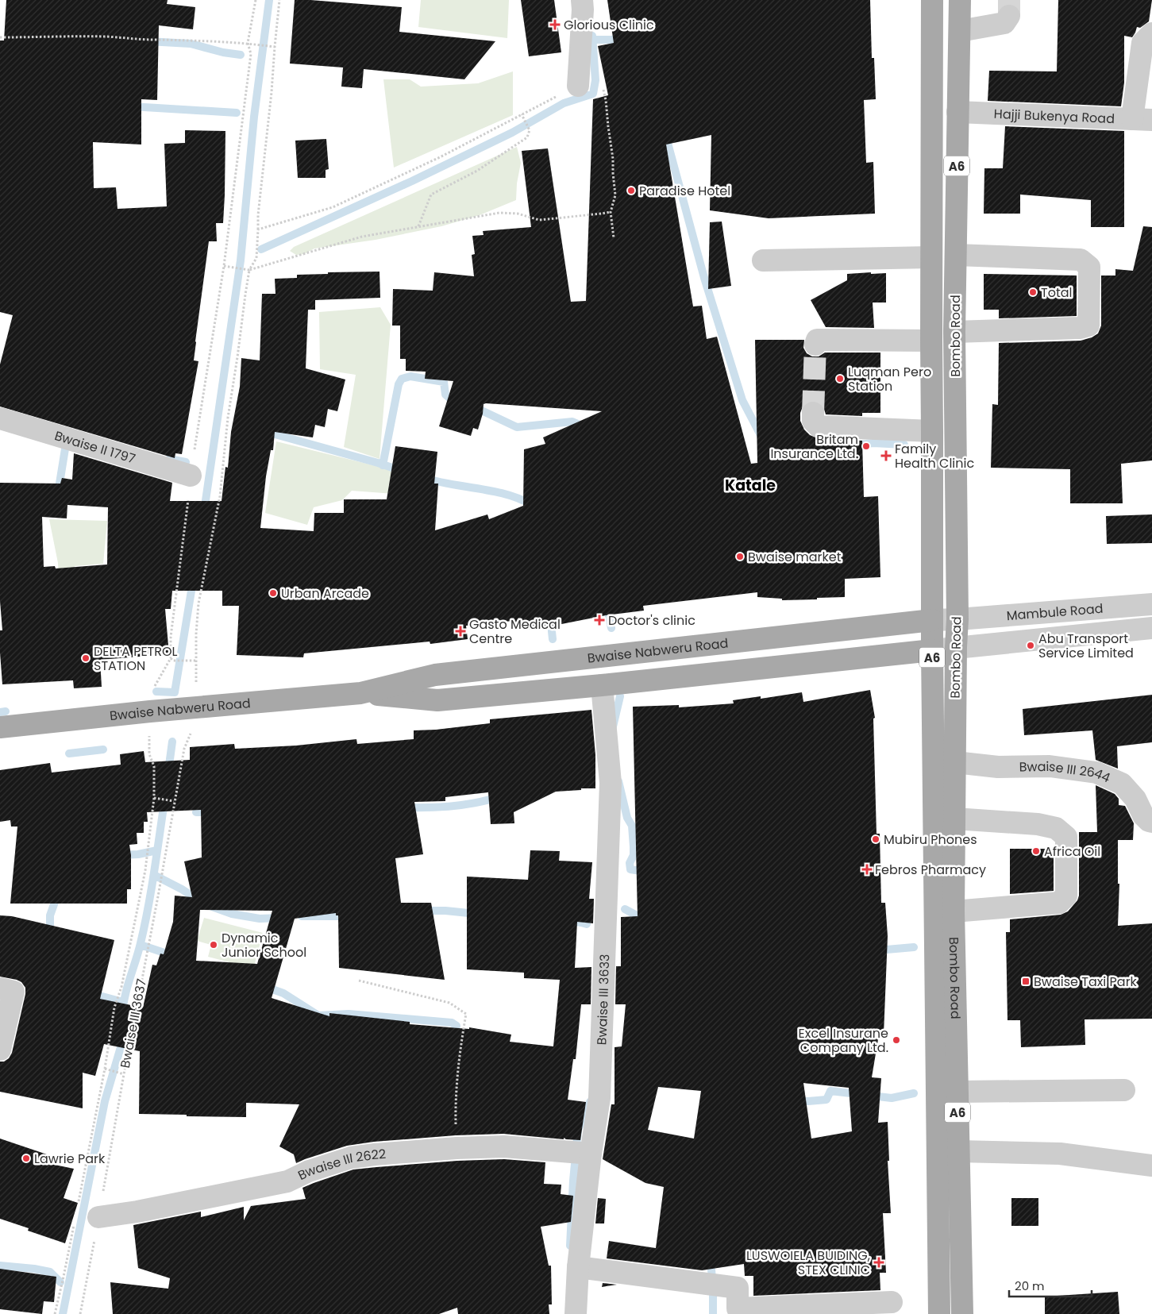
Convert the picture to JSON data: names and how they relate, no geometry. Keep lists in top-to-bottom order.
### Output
{
  "streets": {
    "main road": ["A6", "Bombo Road", "Bwaise Nabweru Road"],
    "street": [
      "Hajji Bukenya Road",
      "Bwaise II 1797",
      "Mambule Road",
      "Bwaise III 2644",
      "Bwaise III 3633",
      "Bwaise III 2622"
    ],
    "path": ["Bwaise III 3637"]
  },
  "crossings": [
    ["Hajji Bukenya Road", "Bombo Road"],
    ["Bombo Road", "Mambule Road"],
    ["Bombo Road", "Bwaise Nabweru Road"],
    ["Bombo Road", "Bwaise III 2644"],
    ["Mambule Road", "Bwaise Nabweru Road"],
    ["Bwaise Nabweru Road", "Bwaise III 3633"],
    ["Bwaise III 3633", "Bwaise III 2622"],
    ["Bwaise III 3637", "Bwaise III 2622"]
  ],
  "districts": ["Katale"],
  "places": {
    "health": [
      "Glorious Clinic",
      "Family Health Clinic",
      "Doctor's clinic",
      "Gasto Medical Centre",
      "Febros Pharmacy",
      "LUSWOIELA BUIDING, STEX CLINIC"
    ],
    "other": [
      "Paradise Hotel",
      "Total",
      "Luqman Pero Station",
      "Britam Insurance Ltd.",
      "Bwaise market",
      "Urban Arcade",
      "Abu Transport Service Limited",
      "DELTA PETROL STATION",
      "Mubiru Phones",
      "Africa Oil",
      "Dynamic Junior School",
      "Excel Insurane Company Ltd.",
      "Lawrie Park"
    ],
    "transit": ["Bwaise Taxi Park"]
  },
  "scale_bar": "20 m"
}
